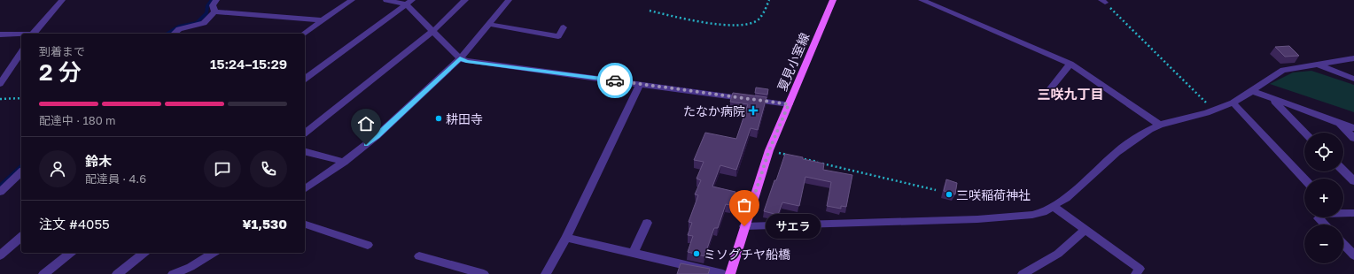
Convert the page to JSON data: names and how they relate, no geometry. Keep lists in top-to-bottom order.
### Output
{
  "streets": {
    "main road": ["夏見小室線"]
  },
  "districts": ["三咲九丁目"],
  "places": {
    "health": ["たなか病院"],
    "other": [
      "耕田寺",
      "三咲稲荷神社",
      "サエラ",
      "ミソグチヤ船橋"
    ]
  },
  "page": {
    "heading": ["2 分", "到着まで", "15:24–15:29"],
    "panel": [
      "鈴木",
      "配達員 · 4.6",
      "注文 #4055",
      "¥1,530"
    ],
    "bar": "配達中 · 180 m",
    "map_buttons": ["+", "−"],
    "bubble": "サエラ"
  }
}
